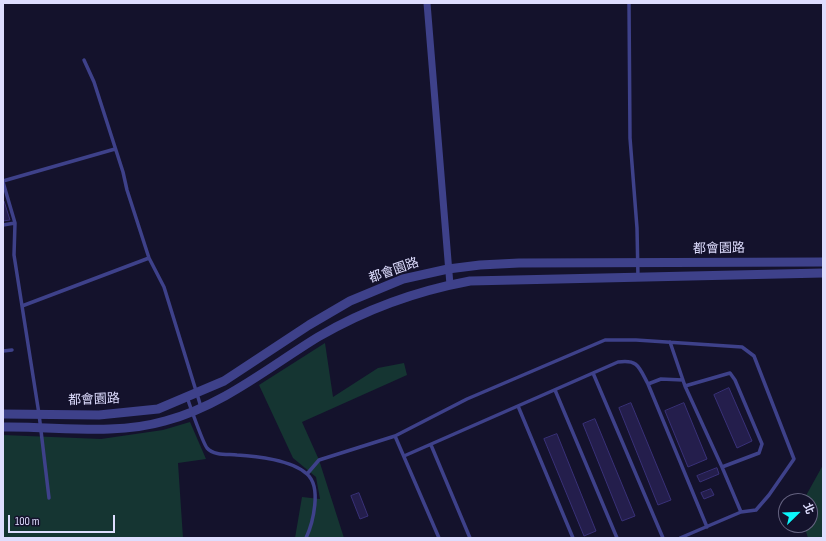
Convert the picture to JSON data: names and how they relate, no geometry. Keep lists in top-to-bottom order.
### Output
{
  "streets": {
    "street": ["都會園路"]
  },
  "scale_bar": "100 m",
  "north": "top right"
}
